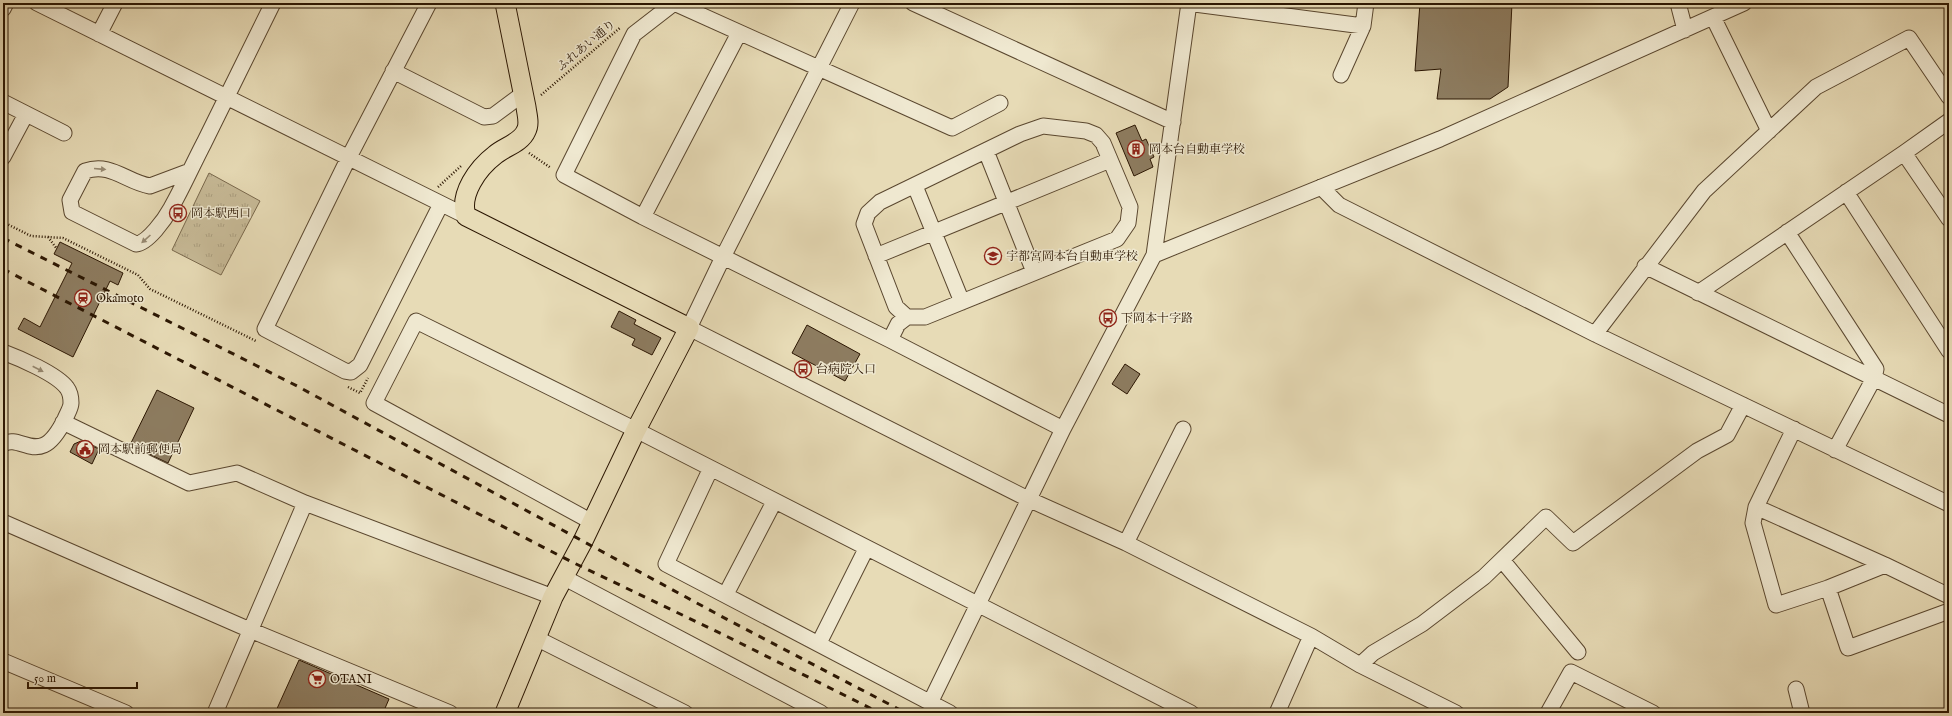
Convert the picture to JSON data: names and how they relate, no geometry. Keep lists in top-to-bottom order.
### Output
{
  "streets": {
    "path": ["ふれあい通り"]
  },
  "places": {
    "building": ["岡本台自動車学校"],
    "bus stop": ["岡本駅西口", "下岡本十字路", "台病院入口"],
    "school or university": ["宇都宮岡本台自動車学校"],
    "station": ["Okamoto"],
    "public building": ["岡本駅前郵便局"],
    "supermarket": ["OTANI"]
  },
  "scale_bar": "50 m"
}
